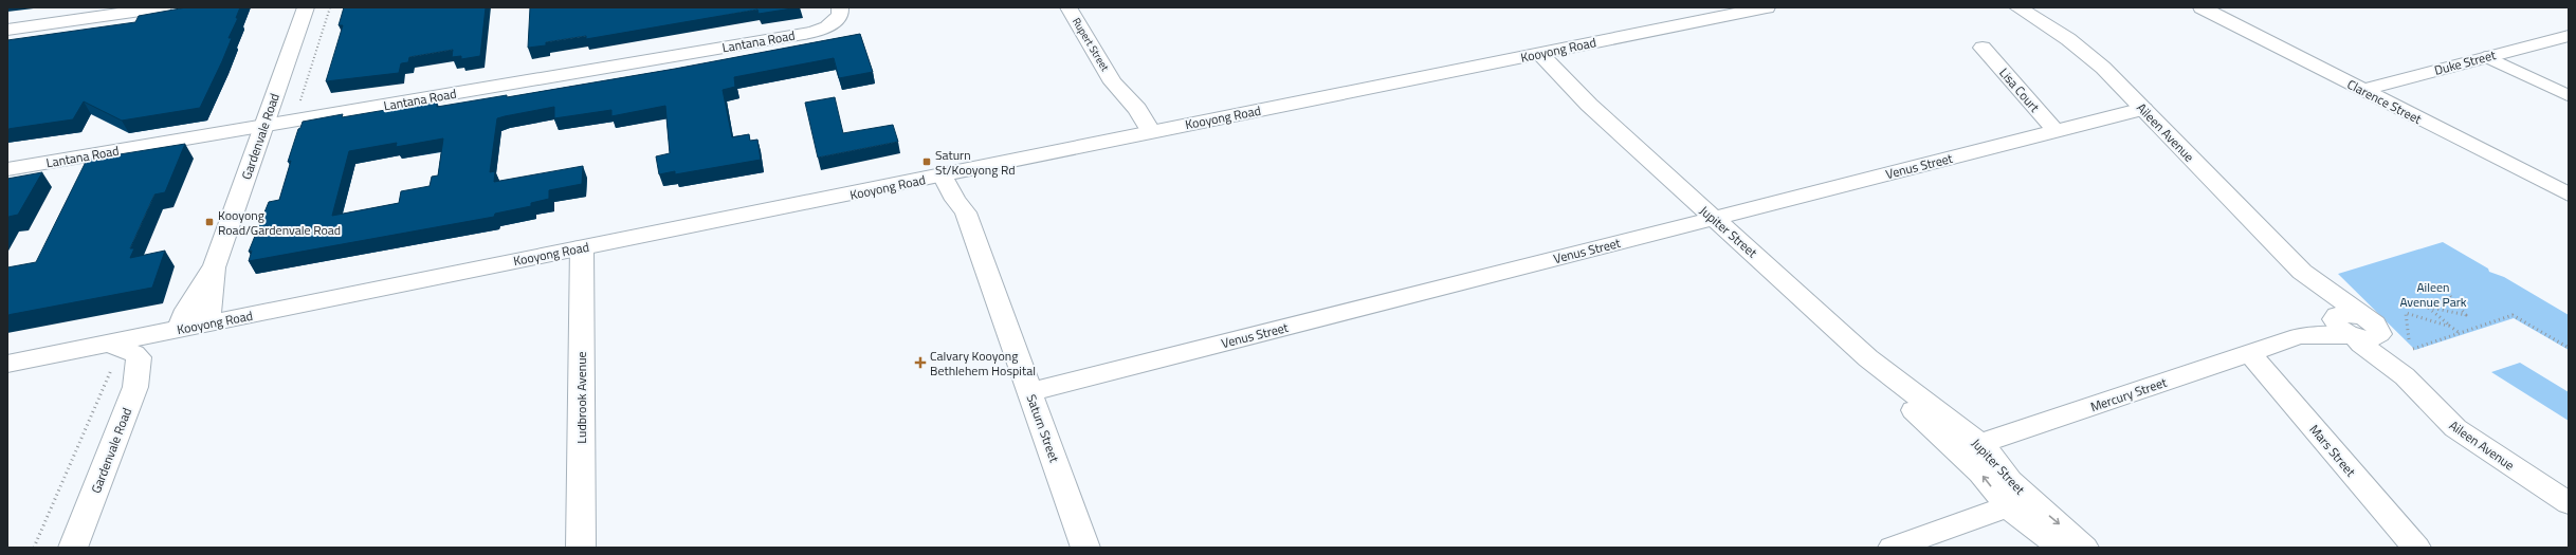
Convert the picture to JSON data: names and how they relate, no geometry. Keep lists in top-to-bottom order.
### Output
{
  "streets": {
    "street": [
      "Lantana Road",
      "Rupert Street",
      "Kooyong Road",
      "Duke Street",
      "Lisa Court",
      "Clarence Street",
      "Aileen Avenue",
      "Gardenvale Road",
      "Venus Street",
      "Jupiter Street",
      "Mercury Street",
      "Ludbrook Avenue",
      "Saturn Street",
      "Mars Street"
    ]
  },
  "crossings": [
    ["Lantana Road", "Gardenvale Road"],
    ["Rupert Street", "Kooyong Road"],
    ["Kooyong Road", "Gardenvale Road"],
    ["Kooyong Road", "Jupiter Street"],
    ["Kooyong Road", "Ludbrook Avenue"],
    ["Kooyong Road", "Saturn Street"],
    ["Duke Street", "Clarence Street"],
    ["Lisa Court", "Venus Street"],
    ["Aileen Avenue", "Venus Street"],
    ["Aileen Avenue", "Mercury Street"],
    ["Venus Street", "Jupiter Street"],
    ["Venus Street", "Saturn Street"],
    ["Jupiter Street", "Mercury Street"],
    ["Mercury Street", "Mars Street"]
  ],
  "parks": ["Aileen Avenue Park"],
  "places": {
    "transit": ["Saturn St/Kooyong Rd", "Kooyong Road/Gardenvale Road"],
    "health": ["Calvary Kooyong Bethlehem Hospital"]
  }
}
